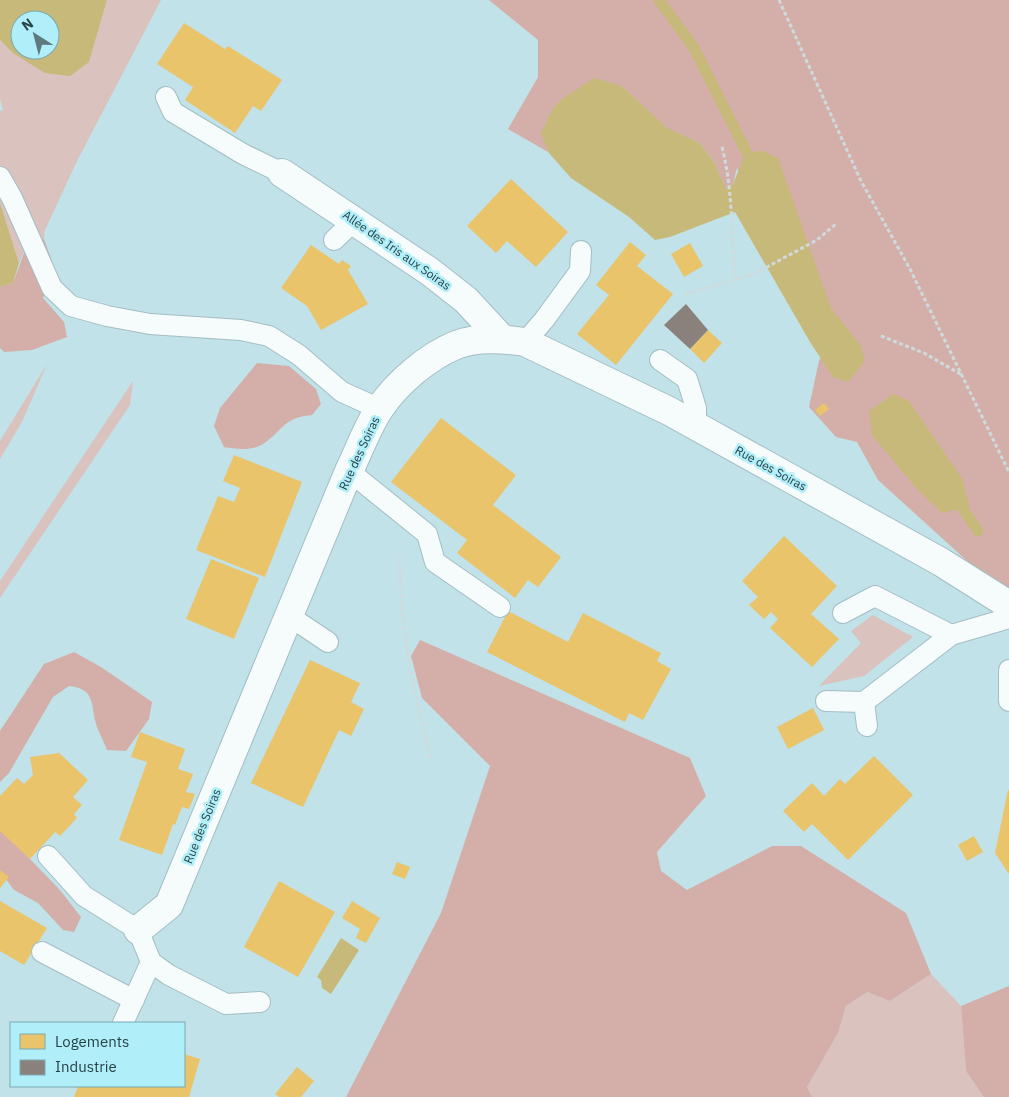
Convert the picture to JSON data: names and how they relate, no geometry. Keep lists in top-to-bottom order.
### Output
{
  "streets": {
    "street": ["Allée des Iris aux Soiras", "Rue des Soiras"]
  },
  "crossings": [
    ["Allée des Iris aux Soiras", "Rue des Soiras"]
  ],
  "legend": ["Logements", "Industrie"],
  "north": "top left"
}
